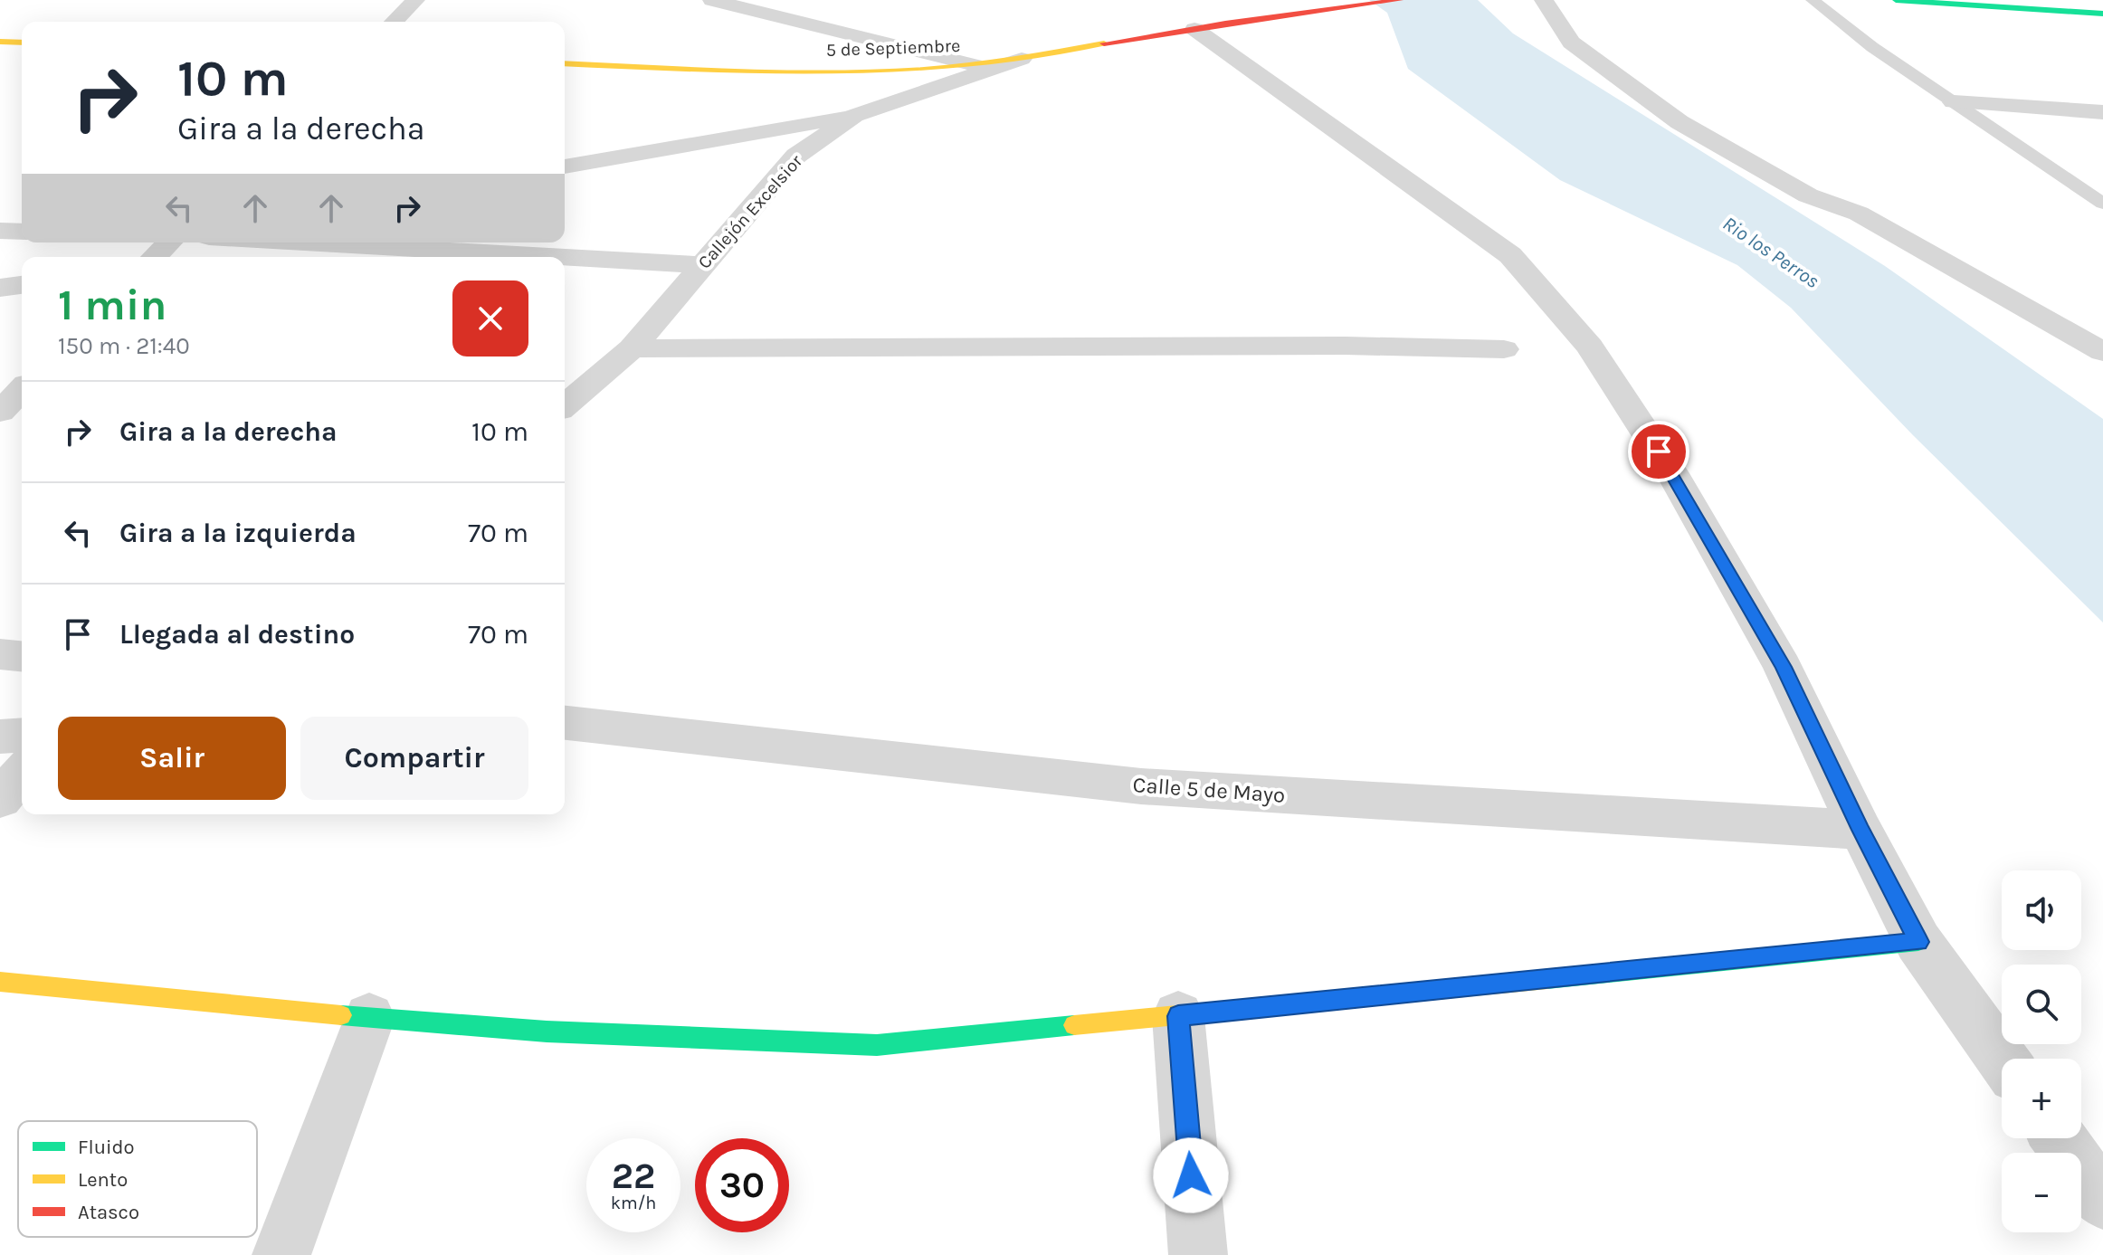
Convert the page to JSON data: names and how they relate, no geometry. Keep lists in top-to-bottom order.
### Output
{
  "streets": {
    "street": ["5 de Septiembre", "Callejón Excelsior", "Calle 5 de Mayo"]
  },
  "crossings": [
    ["5 de Septiembre", "Callejón Excelsior"]
  ],
  "water": ["Rio los Perros"],
  "legend": ["Fluido", "Lento", "Atasco"],
  "page": {
    "turn": ["10 m", "Gira a la derecha"],
    "heading": ["1 min", "150 m · 21:40"],
    "list": [
      {
        "name": "Gira a la derecha",
        "value": "10 m"
      },
      {
        "name": "Gira a la izquierda",
        "value": "70 m"
      },
      {
        "name": "Llegada al destino",
        "value": "70 m"
      }
    ],
    "buttons": ["Salir", "Compartir"],
    "map_buttons": ["+", "−"],
    "speed": "22 km/h",
    "limit": "30"
  }
}
